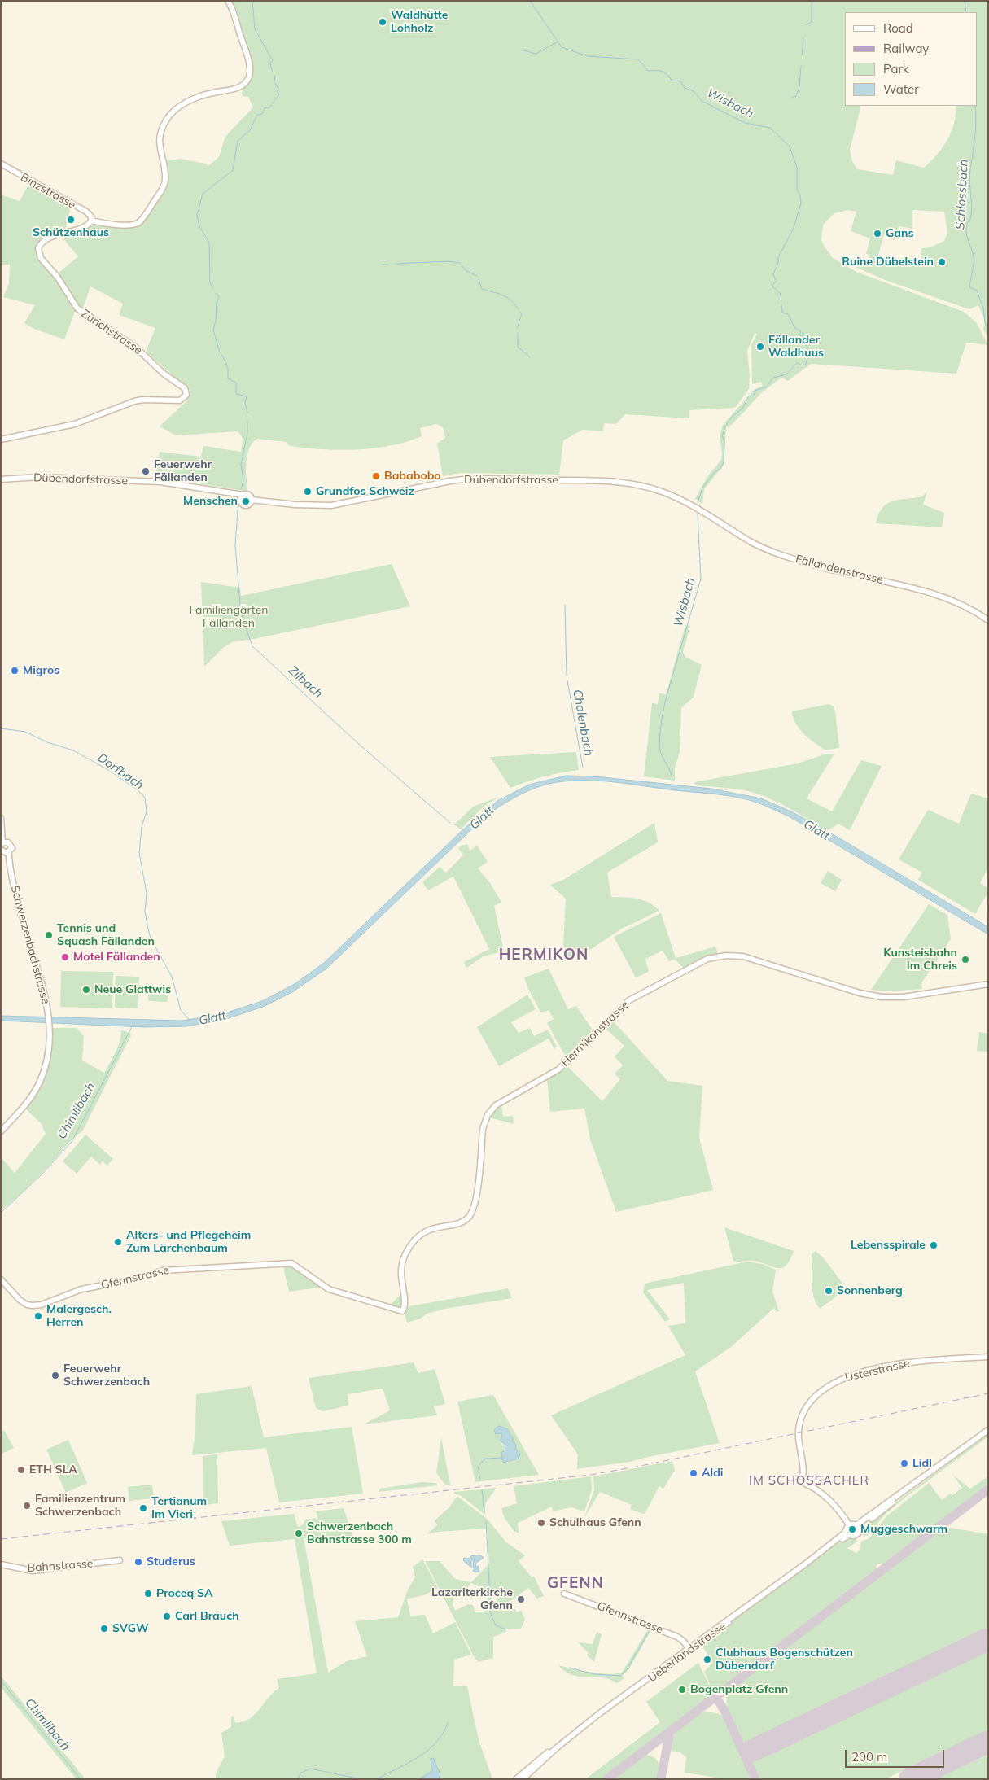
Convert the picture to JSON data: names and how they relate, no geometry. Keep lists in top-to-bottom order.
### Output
{
  "streets": {
    "main road": [
      "Binzstrasse",
      "Zürichstrasse",
      "Dübendorfstrasse",
      "Fällandenstrasse",
      "Schwerzenbachstrasse",
      "Hermikonstrasse",
      "Gfennstrasse",
      "Usterstrasse",
      "Bahnstrasse",
      "Ueberlandstrasse"
    ]
  },
  "crossings": [
    ["Binzstrasse", "Zürichstrasse"],
    ["Dübendorfstrasse", "Fällandenstrasse"],
    ["Hermikonstrasse", "Gfennstrasse"],
    ["Gfennstrasse", "Ueberlandstrasse"]
  ],
  "districts": ["HERMIKON", "IM SCHOSSACHER", "GFENN"],
  "water": [
    "Wisbach",
    "Schlossbach",
    "Zilbach",
    "Chalenbach",
    "Dorfbach",
    "Glatt",
    "Chimlibach"
  ],
  "parks": ["Familiengärten Fällanden"],
  "places": [
    "Waldhütte Lohholz",
    "Schützenhaus",
    "Gans",
    "Ruine Dübelstein",
    "Fällander Waldhuus",
    "Feuerwehr Fällanden",
    "Bababobo",
    "Grundfos Schweiz",
    "Menschen",
    "Migros",
    "Tennis und Squash Fällanden",
    "Motel Fällanden",
    "Kunsteisbahn Im Chreis",
    "Neue Glattwis",
    "Alters- und Pflegeheim Zum Lärchenbaum",
    "Lebensspirale",
    "Sonnenberg",
    "Malergesch. Herren",
    "Feuerwehr Schwerzenbach",
    "Lidl",
    "ETH SLA",
    "Aldi",
    "Familienzentrum Schwerzenbach",
    "Tertianum Im Vieri",
    "Schulhaus Gfenn",
    "Muggeschwarm",
    "Schwerzenbach Bahnstrasse 300 m",
    "Studerus",
    "Proceq SA",
    "Lazariterkirche Gfenn",
    "Carl Brauch",
    "SVGW",
    "Clubhaus Bogenschützen Dübendorf",
    "Bogenplatz Gfenn"
  ],
  "legend": [
    "Road",
    "Railway",
    "Park",
    "Water"
  ],
  "scale_bar": "200 m"
}
